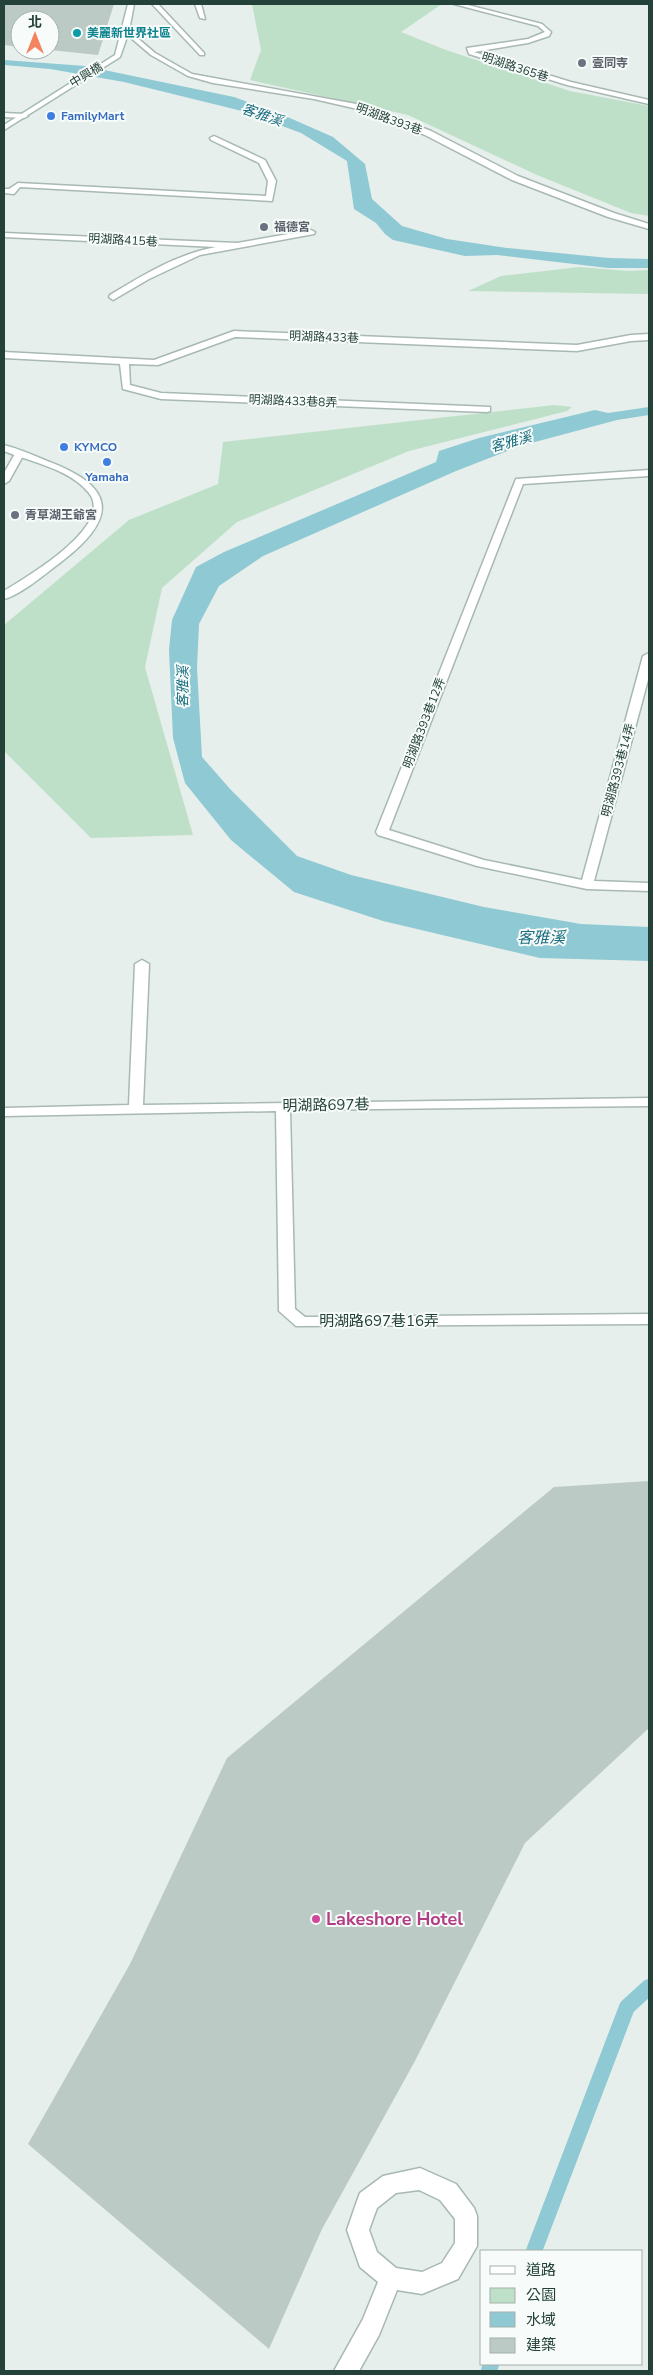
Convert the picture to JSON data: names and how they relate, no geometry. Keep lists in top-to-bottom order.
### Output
{
  "streets": {
    "street": [
      "明湖路365巷",
      "中興橋",
      "明湖路393巷",
      "明湖路415巷",
      "明湖路433巷",
      "明湖路433巷8弄",
      "明湖路393巷12弄",
      "明湖路393巷14弄",
      "明湖路697巷",
      "明湖路697巷16弄"
    ]
  },
  "crossings": [
    ["中興橋", "明湖路393巷"],
    ["明湖路433巷", "明湖路433巷8弄"],
    ["明湖路393巷12弄", "明湖路393巷14弄"],
    ["明湖路697巷", "明湖路697巷16弄"]
  ],
  "water": ["客雅溪"],
  "places": [
    "美麗新世界社區",
    "壹同寺",
    "FamilyMart",
    "福德宮",
    "KYMCO",
    "Yamaha",
    "青草湖王爺宮",
    "Lakeshore Hotel"
  ],
  "legend": [
    "道路",
    "公園",
    "水域",
    "建築"
  ],
  "north": "top"
}
